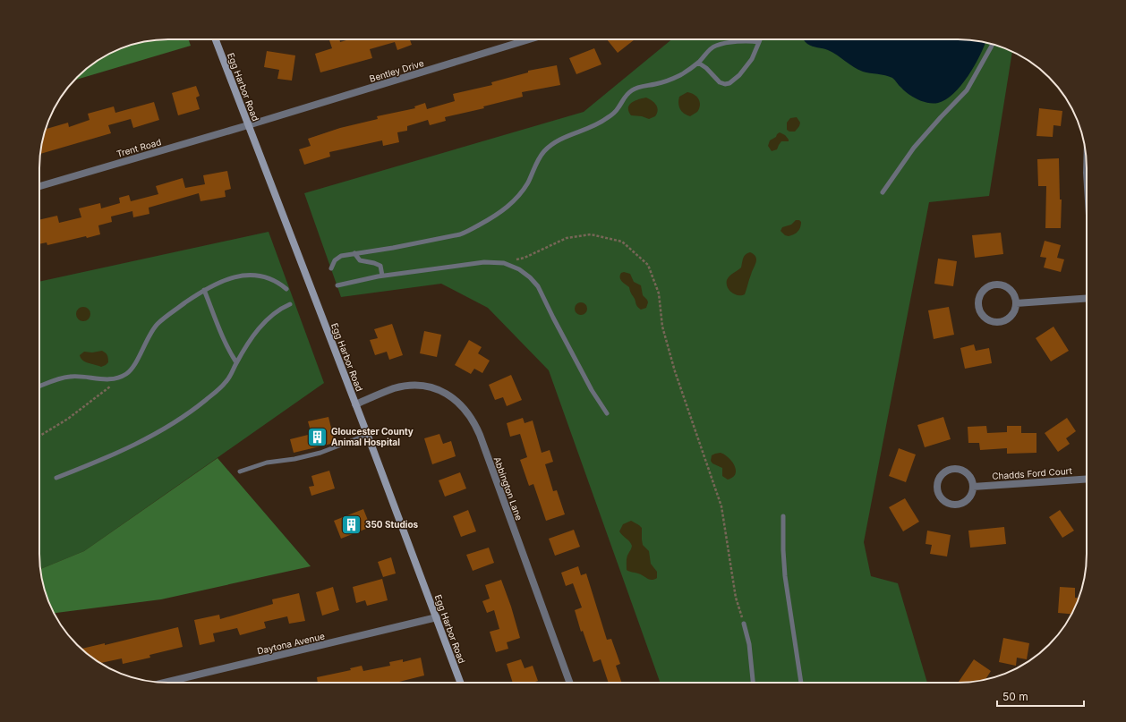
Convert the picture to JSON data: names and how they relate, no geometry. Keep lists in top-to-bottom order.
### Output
{
  "streets": {
    "main road": ["Egg Harbor Road"],
    "street": [
      "Bentley Drive",
      "Trent Road",
      "Chadds Ford Court",
      "Abbington Lane",
      "Daytona Avenue"
    ]
  },
  "crossings": [
    ["Bentley Drive", "Egg Harbor Road"],
    ["Bentley Drive", "Trent Road"],
    ["Egg Harbor Road", "Trent Road"],
    ["Egg Harbor Road", "Abbington Lane"],
    ["Egg Harbor Road", "Daytona Avenue"]
  ],
  "places": {
    "building": ["Gloucester County Animal Hospital", "350 Studios"]
  },
  "scale_bar": "50 m"
}
